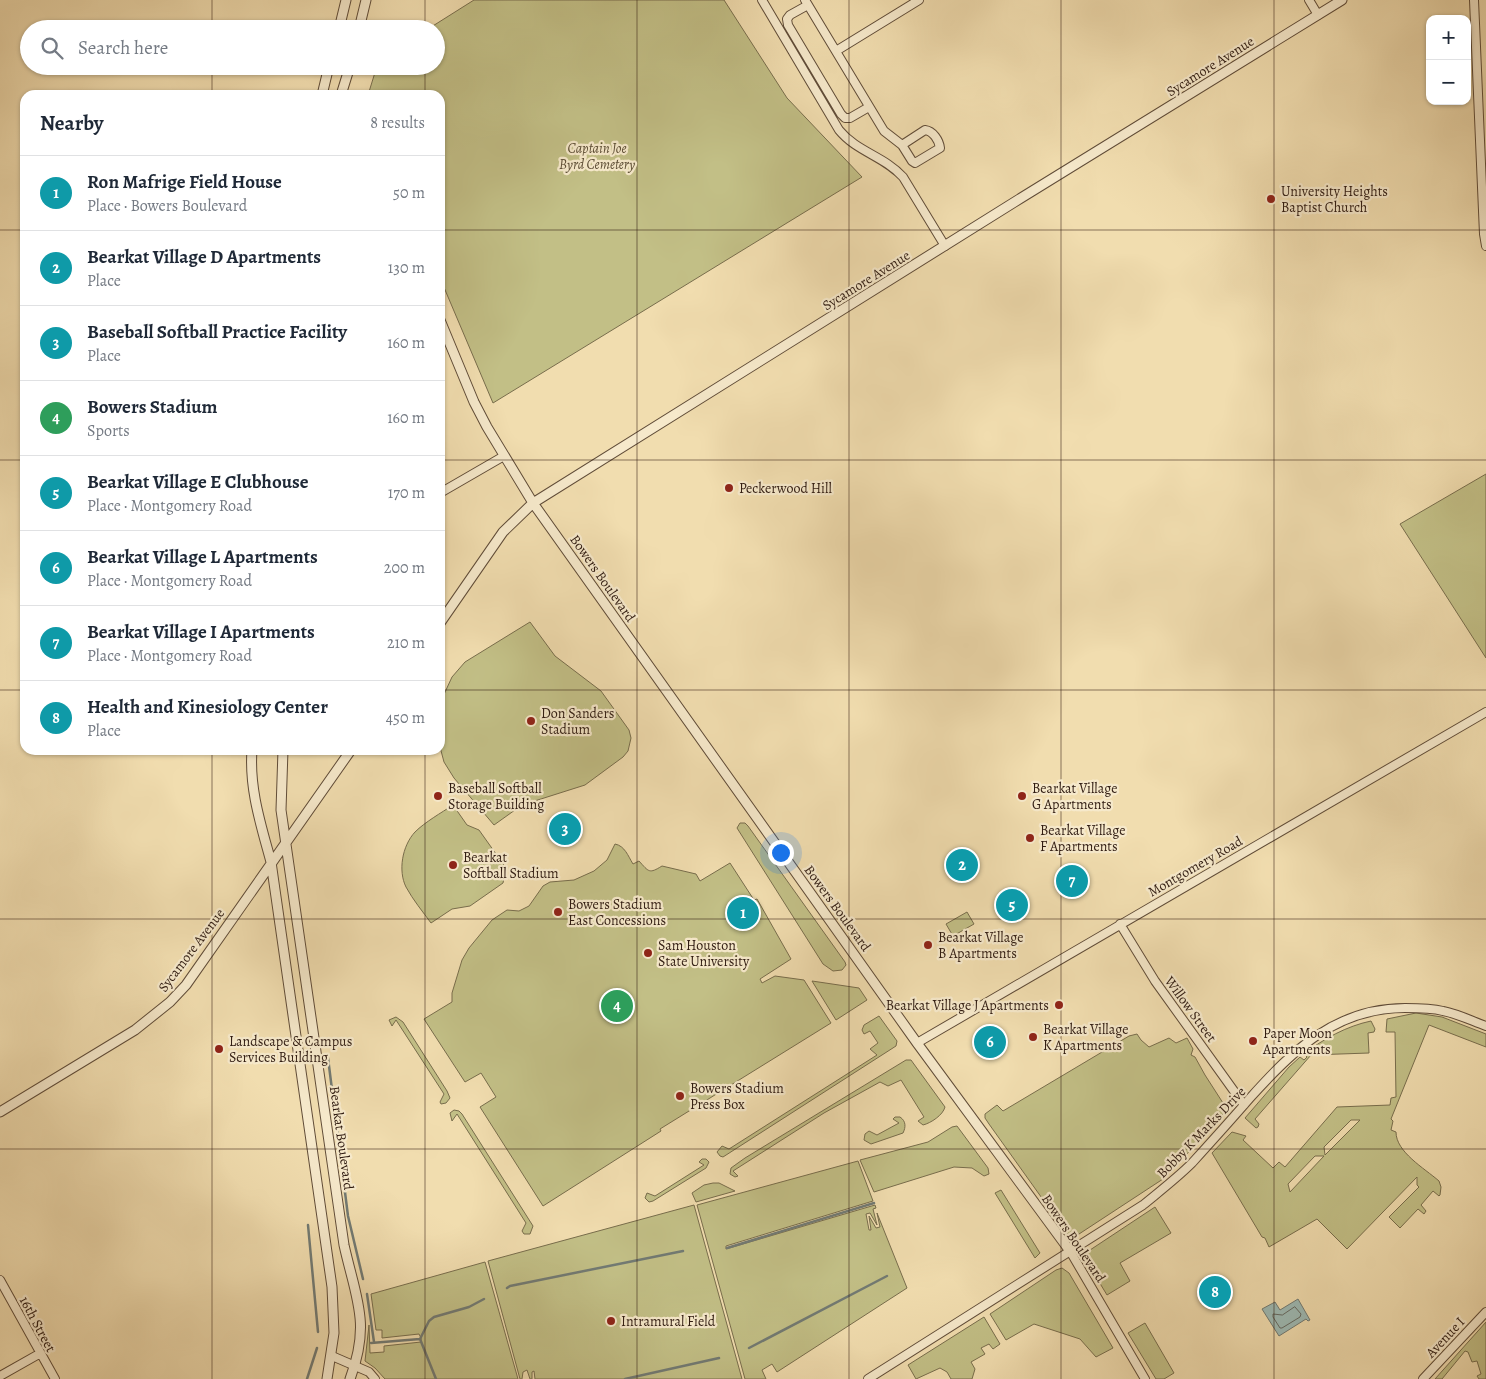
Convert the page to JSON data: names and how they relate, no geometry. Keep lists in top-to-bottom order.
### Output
{
  "streets": {
    "street": [
      "Sycamore Avenue",
      "Bowers Boulevard",
      "Montgomery Road",
      "Willow Street",
      "Bobby K Marks Drive",
      "Bearkat Boulevard",
      "16th Street",
      "Avenue I"
    ]
  },
  "crossings": [
    ["Sycamore Avenue", "Bowers Boulevard"],
    ["Sycamore Avenue", "Bearkat Boulevard"],
    ["Bowers Boulevard", "Montgomery Road"],
    ["Bowers Boulevard", "Bobby K Marks Drive"],
    ["Montgomery Road", "Willow Street"],
    ["Willow Street", "Bobby K Marks Drive"]
  ],
  "parks": ["Captain Joe Byrd Cemetery"],
  "places": [
    "University Heights Baptist Church",
    "Peckerwood Hill",
    "Don Sanders Stadium",
    "Baseball Softball Storage Building",
    "Bearkat Village G Apartments",
    "Bearkat Village F Apartments",
    "Bearkat Softball Stadium",
    "Bowers Stadium East Concessions",
    "Bearkat Village B Apartments",
    "Sam Houston State University",
    "Bearkat Village J Apartments",
    "Bearkat Village K Apartments",
    "Paper Moon Apartments",
    "Landscape & Campus Services Building",
    "Bowers Stadium Press Box",
    "Intramural Field"
  ],
  "page": {
    "map_buttons": ["+", "−"],
    "search": "Search here",
    "heading": ["Nearby", "8 results"],
    "list": [
      {
        "mark": "1",
        "name": "Ron Mafrige Field House",
        "note": "Place · Bowers Boulevard",
        "value": "50 m"
      },
      {
        "mark": "2",
        "name": "Bearkat Village D Apartments",
        "note": "Place",
        "value": "130 m"
      },
      {
        "mark": "3",
        "name": "Baseball Softball Practice Facility",
        "note": "Place",
        "value": "160 m"
      },
      {
        "mark": "4",
        "name": "Bowers Stadium",
        "note": "Sports",
        "value": "160 m"
      },
      {
        "mark": "5",
        "name": "Bearkat Village E Clubhouse",
        "note": "Place · Montgomery Road",
        "value": "170 m"
      },
      {
        "mark": "6",
        "name": "Bearkat Village L Apartments",
        "note": "Place · Montgomery Road",
        "value": "200 m"
      },
      {
        "mark": "7",
        "name": "Bearkat Village I Apartments",
        "note": "Place · Montgomery Road",
        "value": "210 m"
      },
      {
        "mark": "8",
        "name": "Health and Kinesiology Center",
        "note": "Place",
        "value": "450 m"
      }
    ],
    "pins": [
      "3",
      "2",
      "7",
      "5",
      "1",
      "4",
      "6",
      "8"
    ]
  }
}
